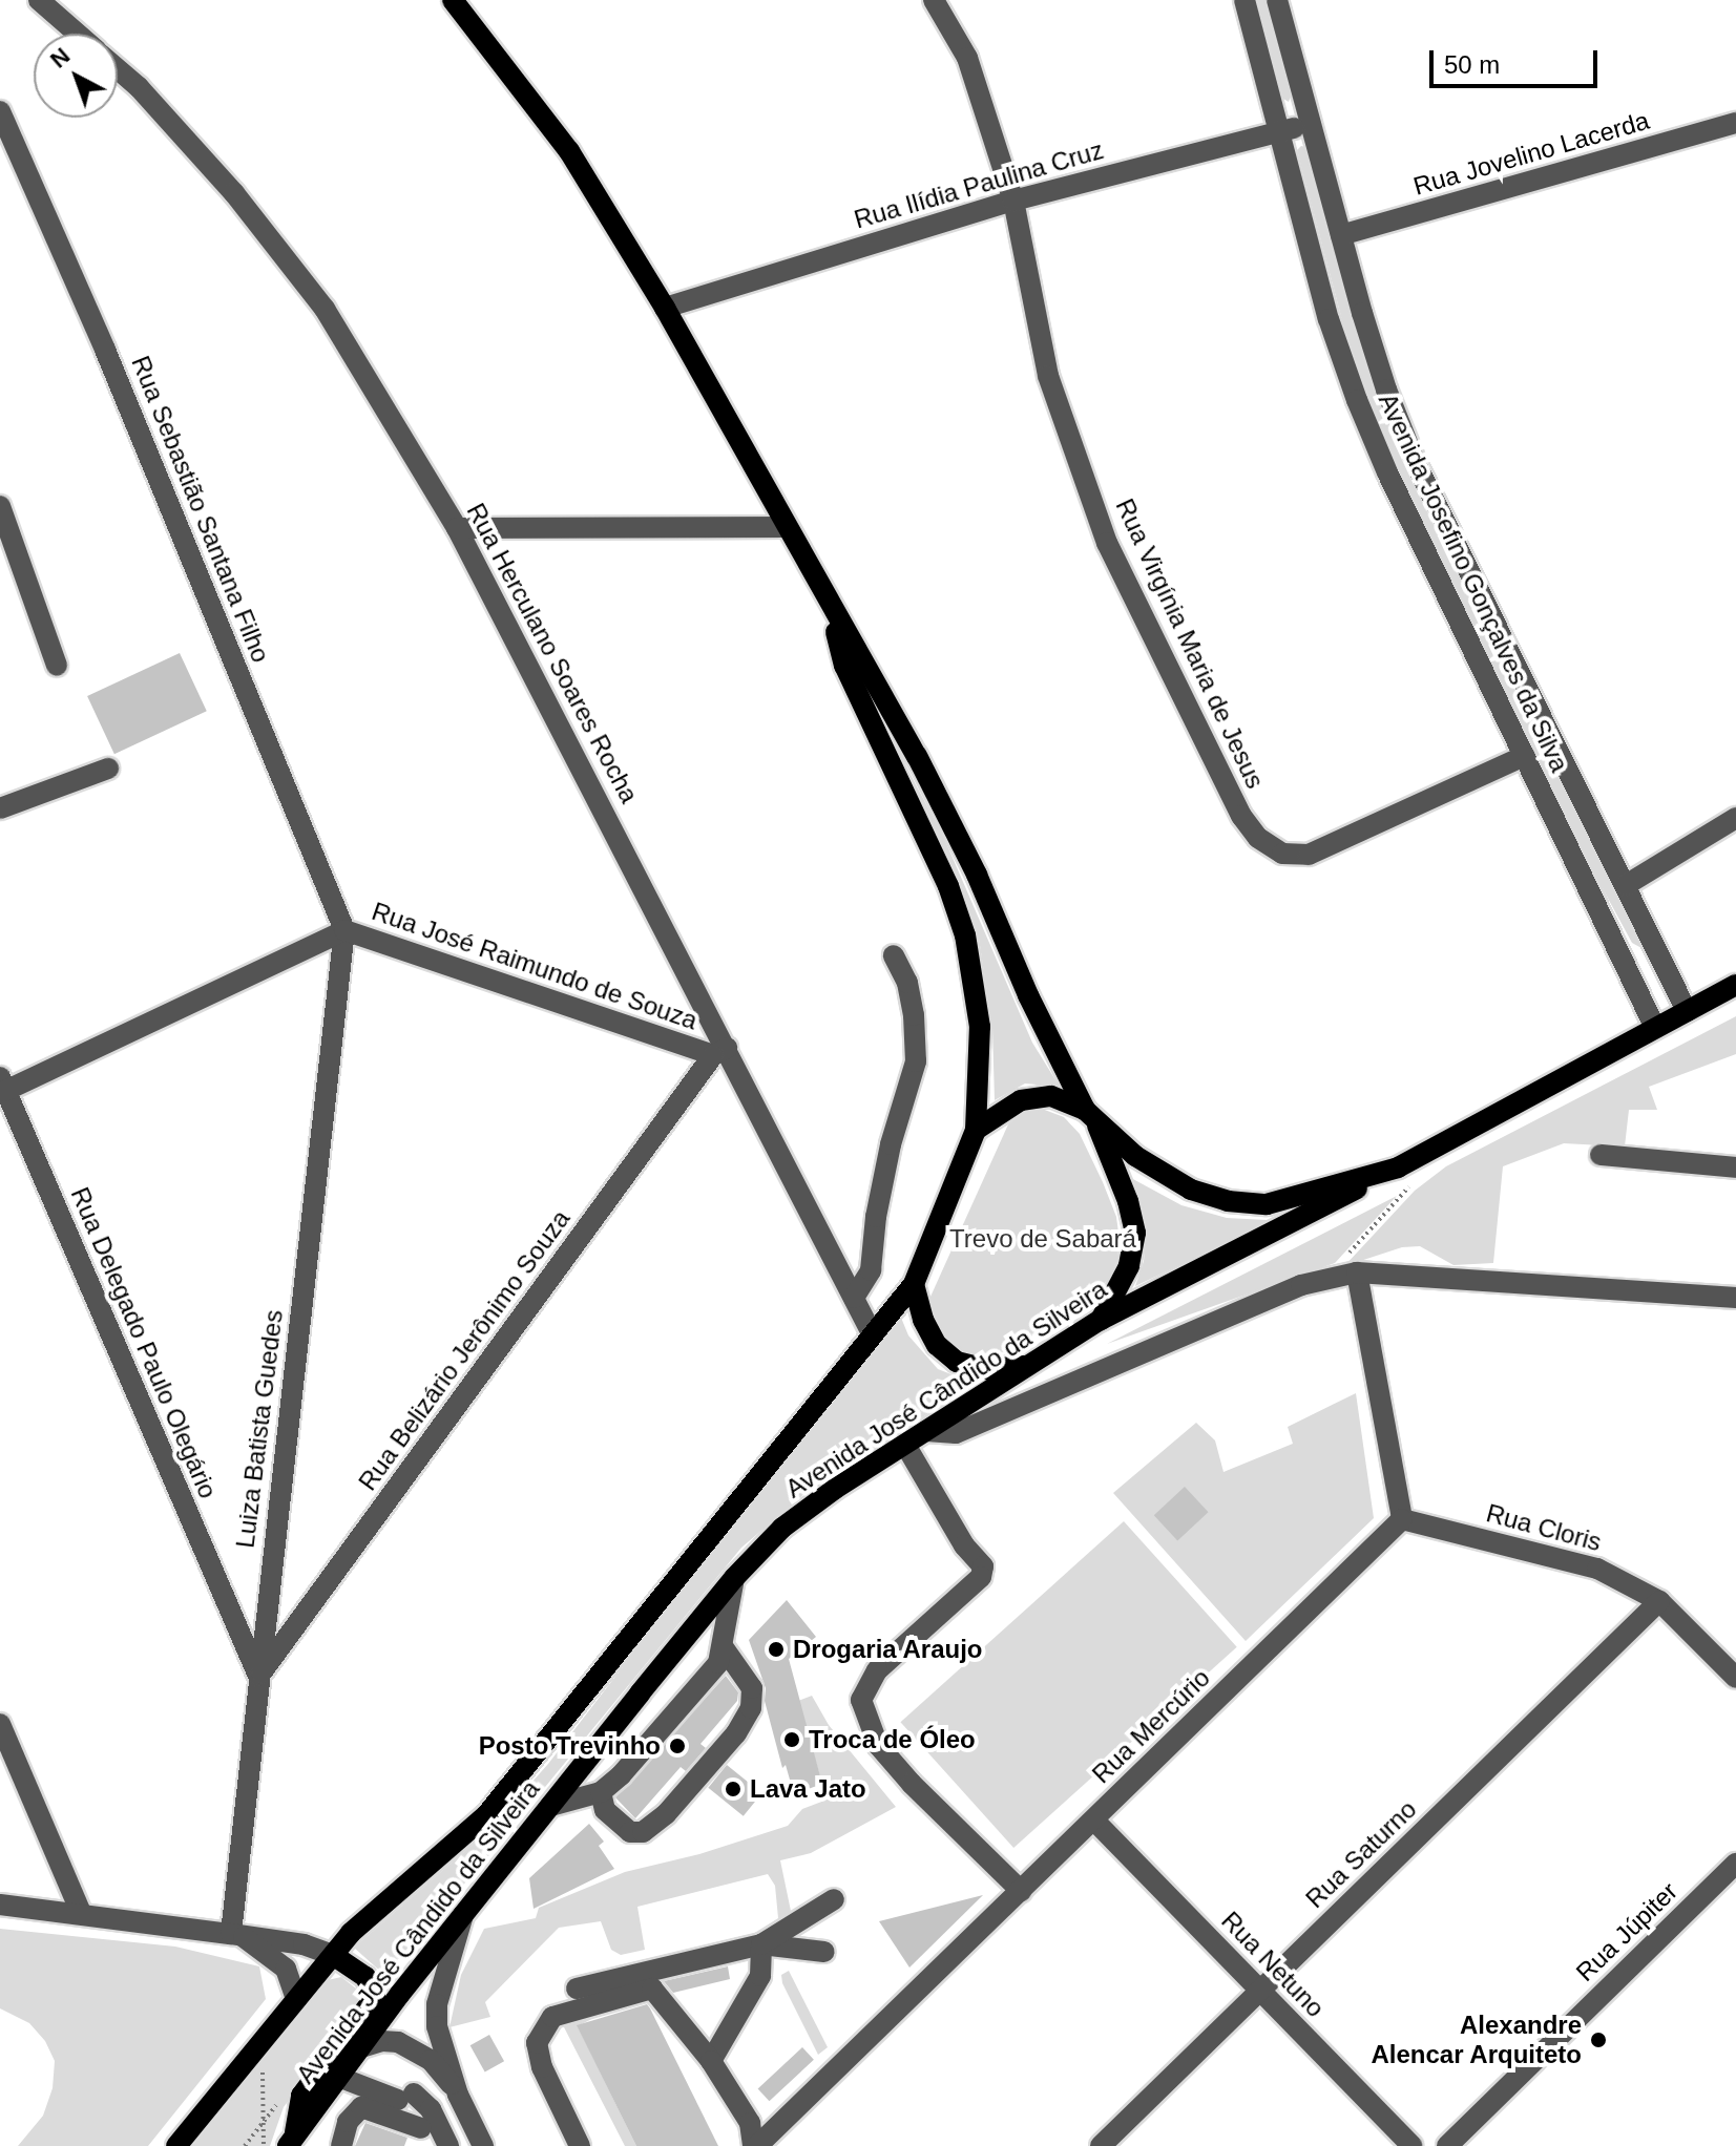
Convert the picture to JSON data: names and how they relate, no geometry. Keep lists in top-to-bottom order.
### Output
{
  "streets": {
    "main road": ["Avenida José Cândido da Silveira"],
    "street": [
      "Rua Jovelino Lacerda",
      "Rua Ilídia Paulina Cruz",
      "Rua Sebastião Santana Filho",
      "Avenida Josefino Gonçalves da Silva",
      "Rua Virgínia Maria de Jesus",
      "Rua Herculano Soares Rocha",
      "Rua José Raimundo de Souza",
      "Rua Delegado Paulo Olegário",
      "Rua Belizário Jerônimo Souza",
      "Luiza Batista Guedes",
      "Rua Cloris",
      "Rua Mercúrio",
      "Rua Saturno",
      "Rua Júpiter",
      "Rua Netuno"
    ]
  },
  "crossings": [
    ["Rua Jovelino Lacerda", "Avenida Josefino Gonçalves da Silva"],
    ["Rua Ilídia Paulina Cruz", "Avenida Josefino Gonçalves da Silva"],
    ["Rua Ilídia Paulina Cruz", "Rua Virgínia Maria de Jesus"],
    ["Rua Sebastião Santana Filho", "Rua José Raimundo de Souza"],
    ["Rua Sebastião Santana Filho", "Luiza Batista Guedes"],
    ["Avenida Josefino Gonçalves da Silva", "Rua Virgínia Maria de Jesus"],
    ["Rua Herculano Soares Rocha", "Rua José Raimundo de Souza"],
    ["Rua Herculano Soares Rocha", "Rua Belizário Jerônimo Souza"],
    ["Rua Herculano Soares Rocha", "Avenida José Cândido da Silveira"],
    ["Rua José Raimundo de Souza", "Rua Delegado Paulo Olegário"],
    ["Rua José Raimundo de Souza", "Rua Belizário Jerônimo Souza"],
    ["Rua José Raimundo de Souza", "Luiza Batista Guedes"],
    ["Rua Delegado Paulo Olegário", "Rua Belizário Jerônimo Souza"],
    ["Rua Delegado Paulo Olegário", "Luiza Batista Guedes"],
    ["Rua Belizário Jerônimo Souza", "Luiza Batista Guedes"],
    ["Rua Cloris", "Rua Mercúrio"],
    ["Rua Cloris", "Rua Saturno"],
    ["Rua Mercúrio", "Rua Netuno"],
    ["Rua Saturno", "Rua Netuno"]
  ],
  "parks": ["Trevo de Sabará"],
  "places": [
    "Drogaria Araujo",
    "Troca de Óleo",
    "Posto Trevinho",
    "Lava Jato",
    "Alexandre Alencar Arquiteto"
  ],
  "scale_bar": "50 m",
  "north": "top left"
}
